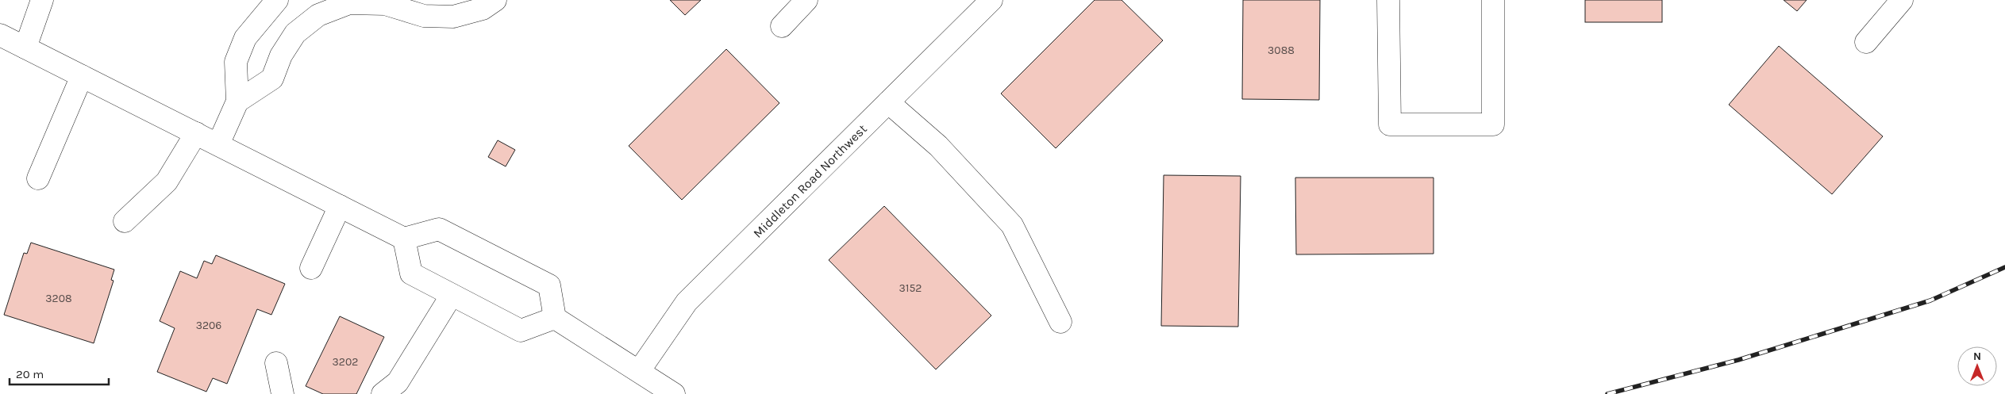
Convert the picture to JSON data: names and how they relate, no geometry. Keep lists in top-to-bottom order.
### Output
{
  "streets": {
    "main road": ["Middleton Road Northwest"]
  },
  "house_numbers": [
    "3088",
    "3152",
    "3208",
    "3206",
    "3202"
  ],
  "scale_bar": "20 m",
  "north": "top"
}
